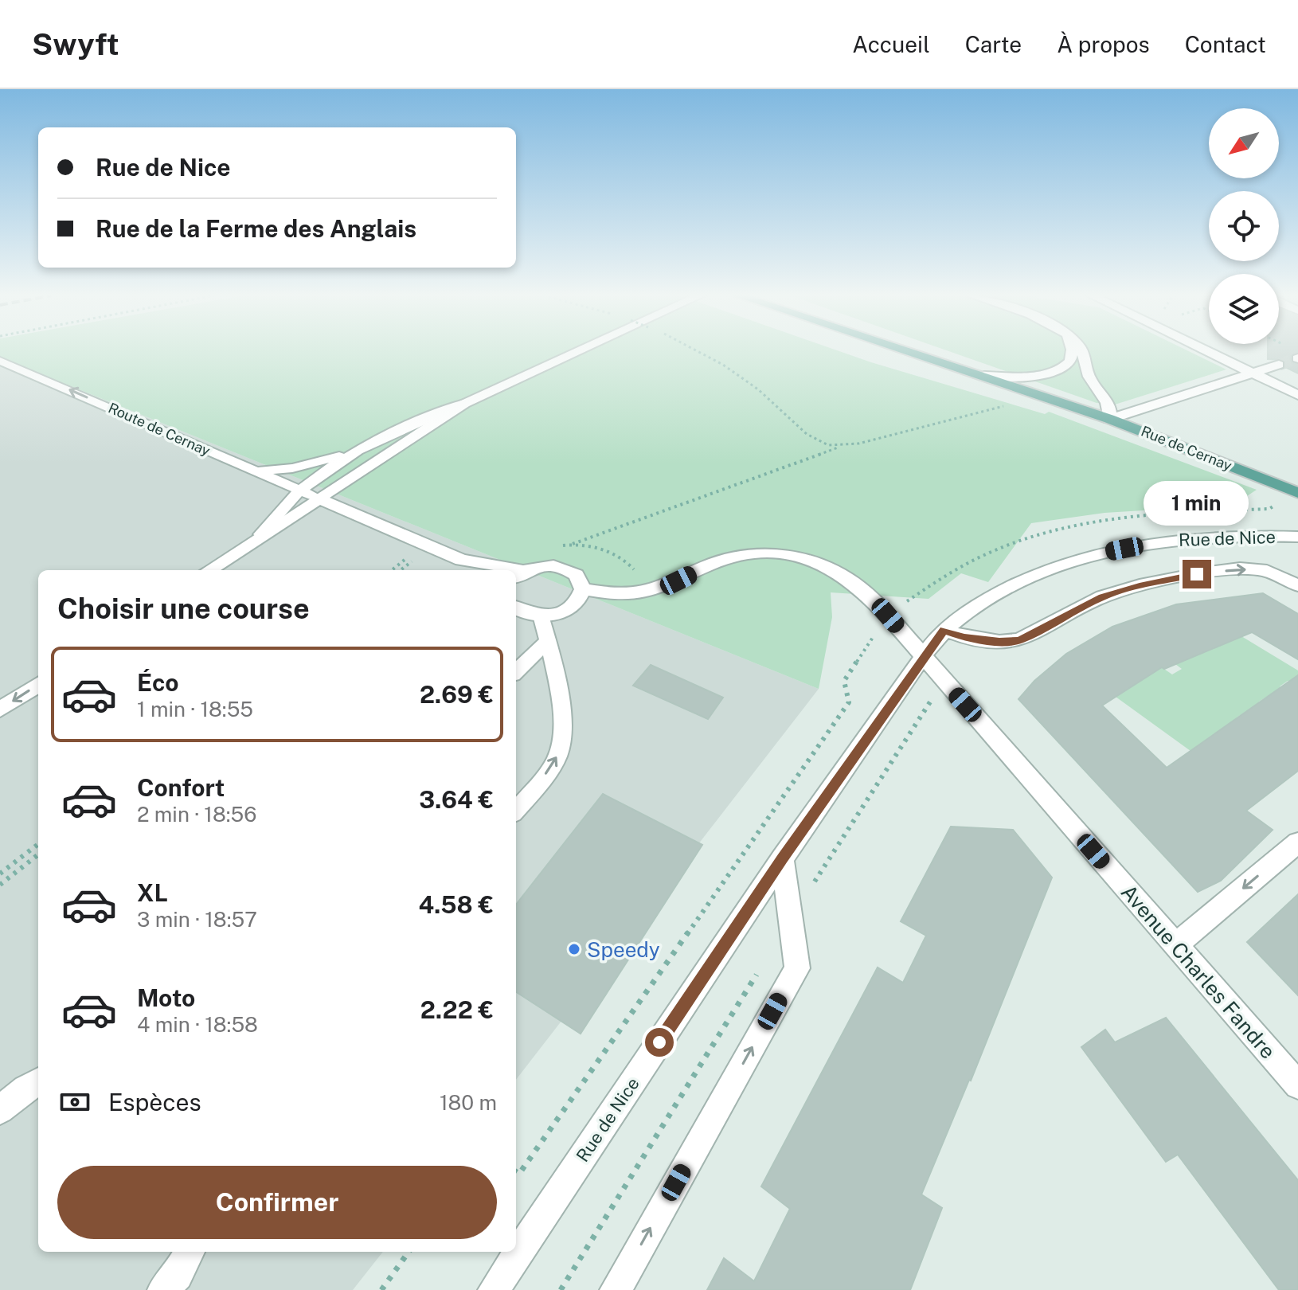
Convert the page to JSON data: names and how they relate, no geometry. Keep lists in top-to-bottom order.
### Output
{
  "streets": {
    "main road": ["Rue de Cernay"],
    "street": ["Rue de Nice", "Avenue Charles Fandre"],
    "lane": ["Route de Cernay"]
  },
  "crossings": [
    ["Rue de Nice", "Avenue Charles Fandre"]
  ],
  "one_way": ["Route de Cernay"],
  "places": ["Speedy"],
  "north": "bottom left",
  "page": {
    "header": "Swyft",
    "nav": [
      "Accueil",
      "Carte",
      "À propos",
      "Contact"
    ],
    "banner": ["Rue de Nice", "Rue de la Ferme des Anglais"],
    "bubble": "1 min",
    "heading": "Choisir une course",
    "list": [
      {
        "name": "Éco",
        "note": "1 min · 18:55",
        "value": "2.69 €"
      },
      {
        "name": "Confort",
        "note": "2 min · 18:56",
        "value": "3.64 €"
      },
      {
        "name": "XL",
        "note": "3 min · 18:57",
        "value": "4.58 €"
      },
      {
        "name": "Moto",
        "note": "4 min · 18:58",
        "value": "2.22 €"
      }
    ],
    "pay": ["Espèces", "180 m"],
    "buttons": "Confirmer"
  }
}
